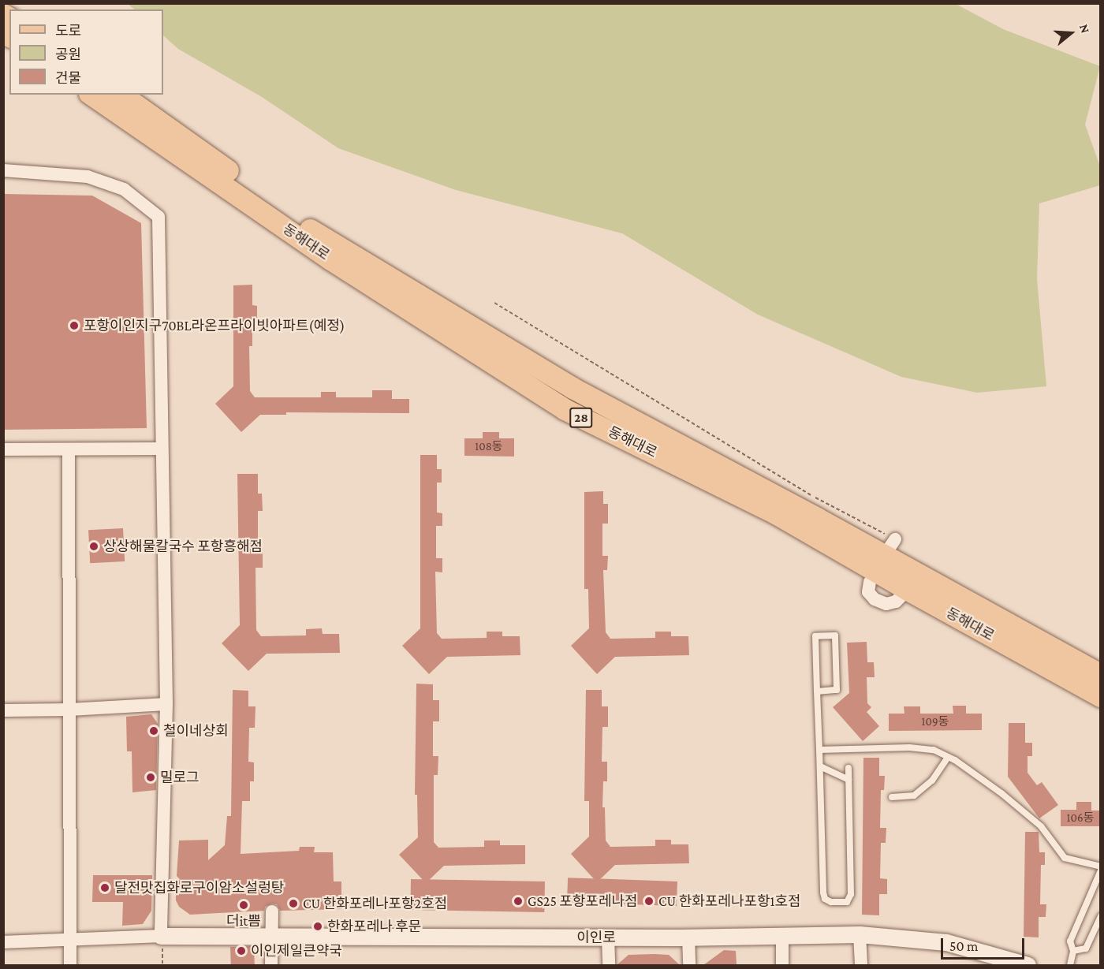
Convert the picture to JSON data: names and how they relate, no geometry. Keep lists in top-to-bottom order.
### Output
{
  "streets": {
    "main road": ["동해대로", "28"],
    "street": ["이인로"]
  },
  "places": [
    "포항이인지구70BL라온프라이빗아파트(예정)",
    "상상해물칼국수 포항흥해점",
    "철이네상회",
    "밀로그",
    "달전맛집화로구이암소설렁탕",
    "GS25 포항포레나점",
    "CU 한화포레나포항1호점",
    "CU 한화포레나포항2호점",
    "더it쁨",
    "한화포레나 후문",
    "이인제일큰약국"
  ],
  "house_numbers": ["108동", "109동", "106동"],
  "legend": ["도로", "공원", "건물"],
  "scale_bar": "50 m",
  "north": "right"
}
